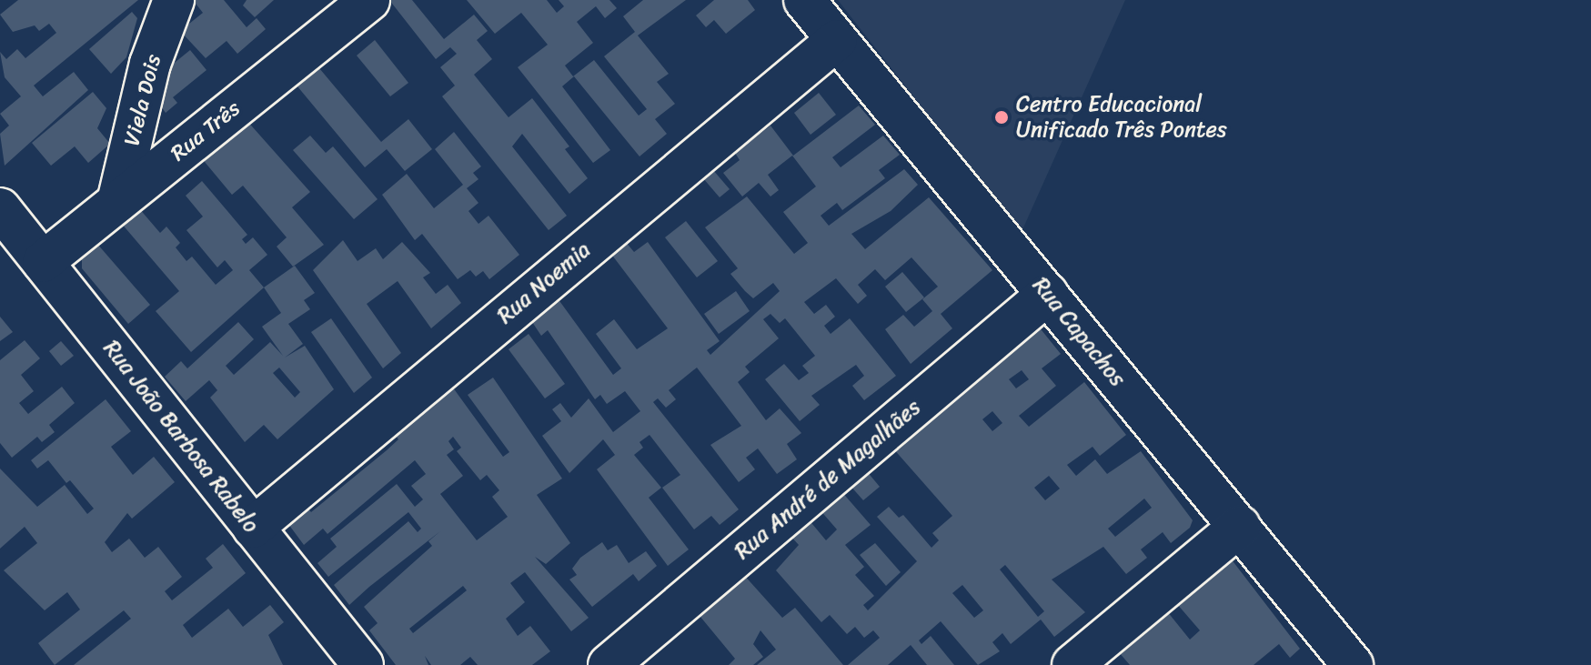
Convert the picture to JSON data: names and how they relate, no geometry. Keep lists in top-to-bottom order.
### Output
{
  "streets": {
    "street": [
      "Viela Dois",
      "Rua Três",
      "Rua Noemia",
      "Rua Capachos",
      "Rua João Barbosa Rabelo",
      "Rua André de Magalhães"
    ]
  },
  "crossings": [
    ["Viela Dois", "Rua Três"],
    ["Rua Três", "Rua João Barbosa Rabelo"],
    ["Rua Noemia", "Rua Capachos"],
    ["Rua Noemia", "Rua João Barbosa Rabelo"],
    ["Rua Capachos", "Rua André de Magalhães"]
  ],
  "places": ["Centro Educacional Unificado Três Pontes"]
}
